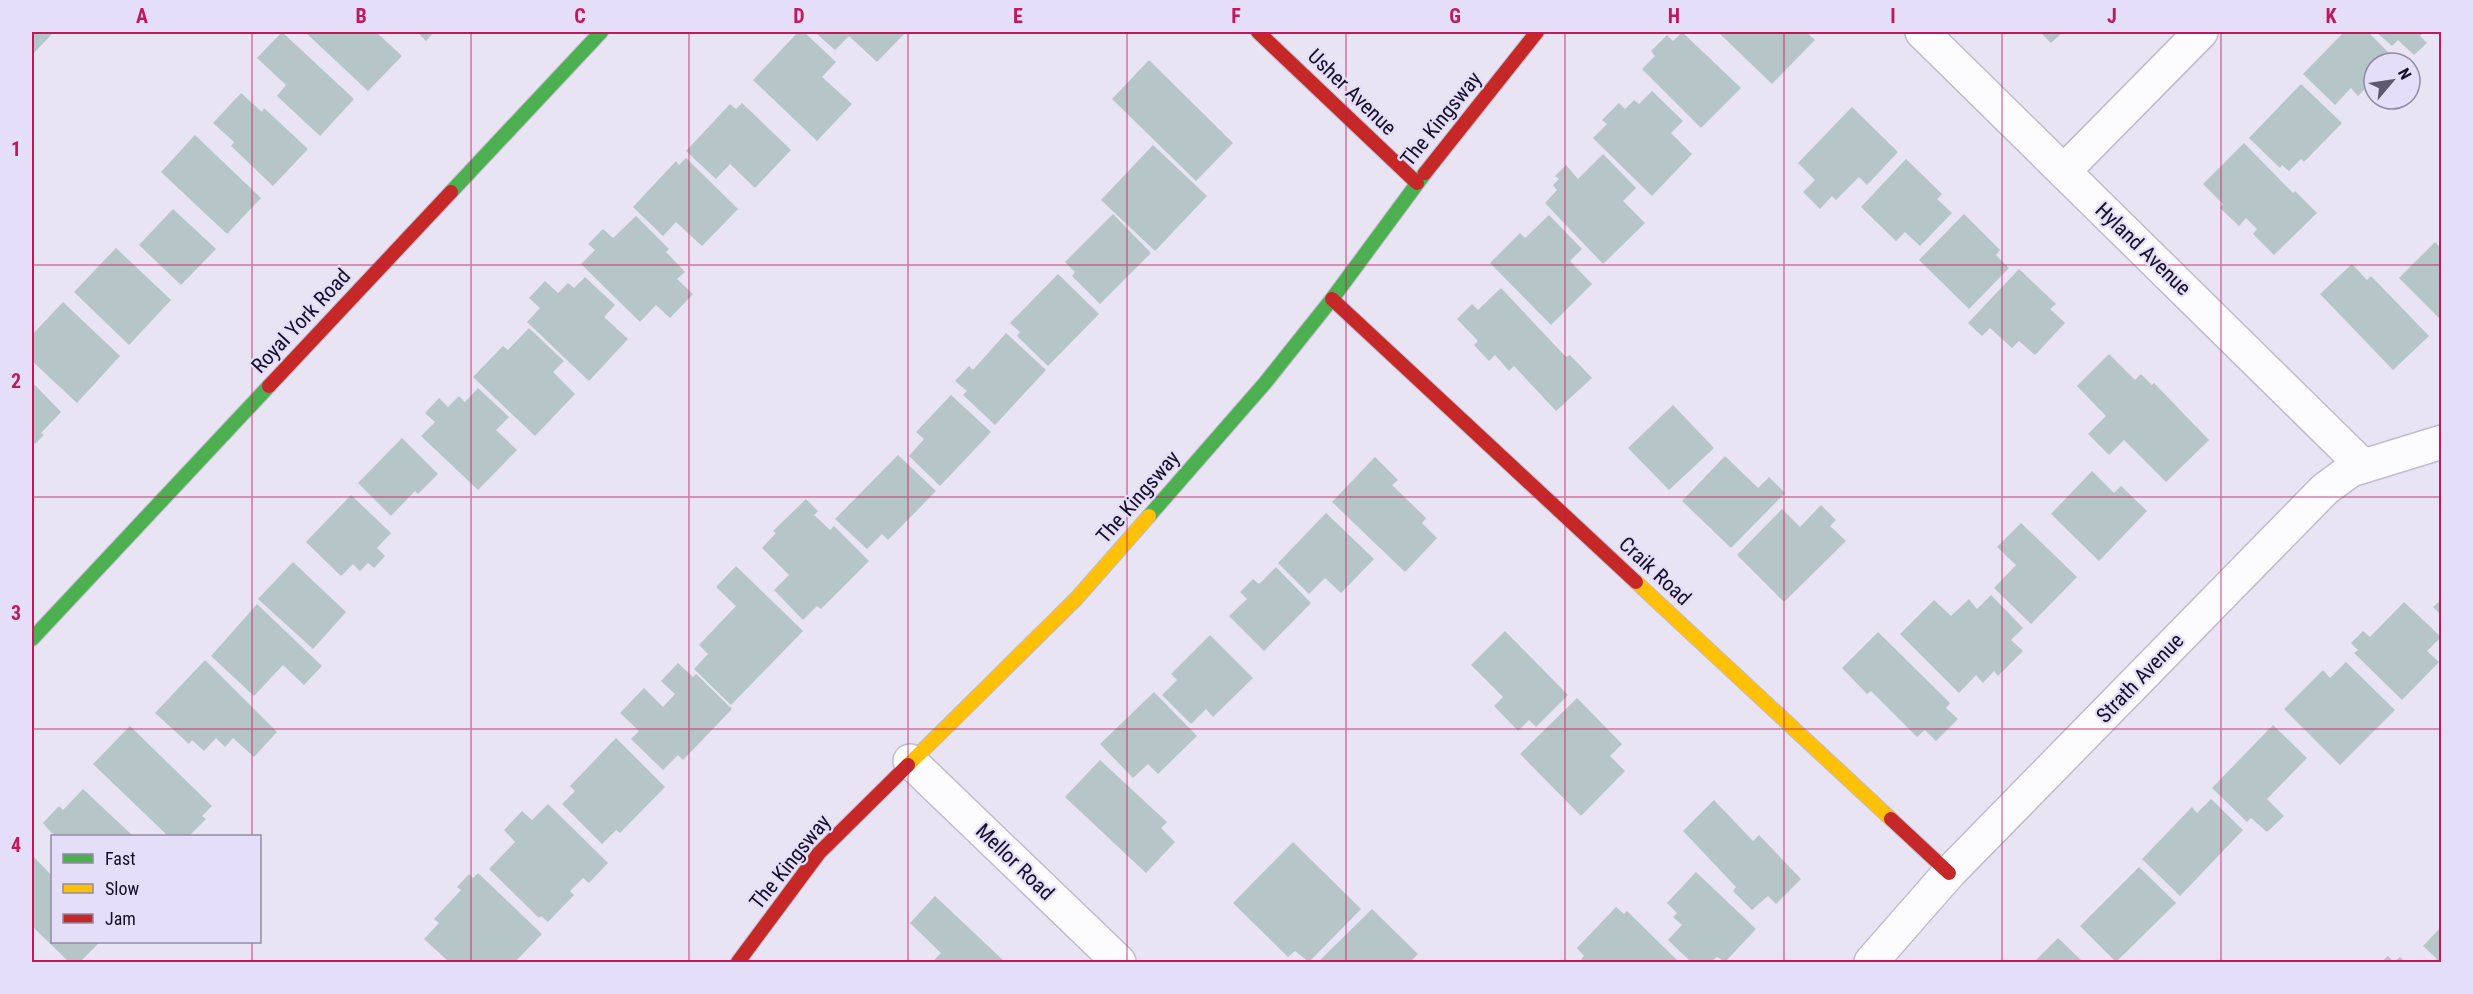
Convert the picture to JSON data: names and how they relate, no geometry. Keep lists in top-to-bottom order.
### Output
{
  "streets": {
    "street": [
      "Usher Avenue",
      "The Kingsway",
      "Hyland Avenue",
      "Royal York Road",
      "Craik Road",
      "Strath Avenue",
      "Mellor Road"
    ]
  },
  "crossings": [
    ["Usher Avenue", "The Kingsway"],
    ["The Kingsway", "Craik Road"],
    ["The Kingsway", "Mellor Road"],
    ["Hyland Avenue", "Strath Avenue"],
    ["Craik Road", "Strath Avenue"]
  ],
  "legend": ["Fast", "Slow", "Jam"],
  "north": "top right",
  "grid": {
    "columns": [
      "A",
      "B",
      "C",
      "D",
      "E",
      "F",
      "G",
      "H",
      "I",
      "J",
      "K"
    ],
    "rows": [
      "1",
      "2",
      "3",
      "4"
    ]
  }
}
